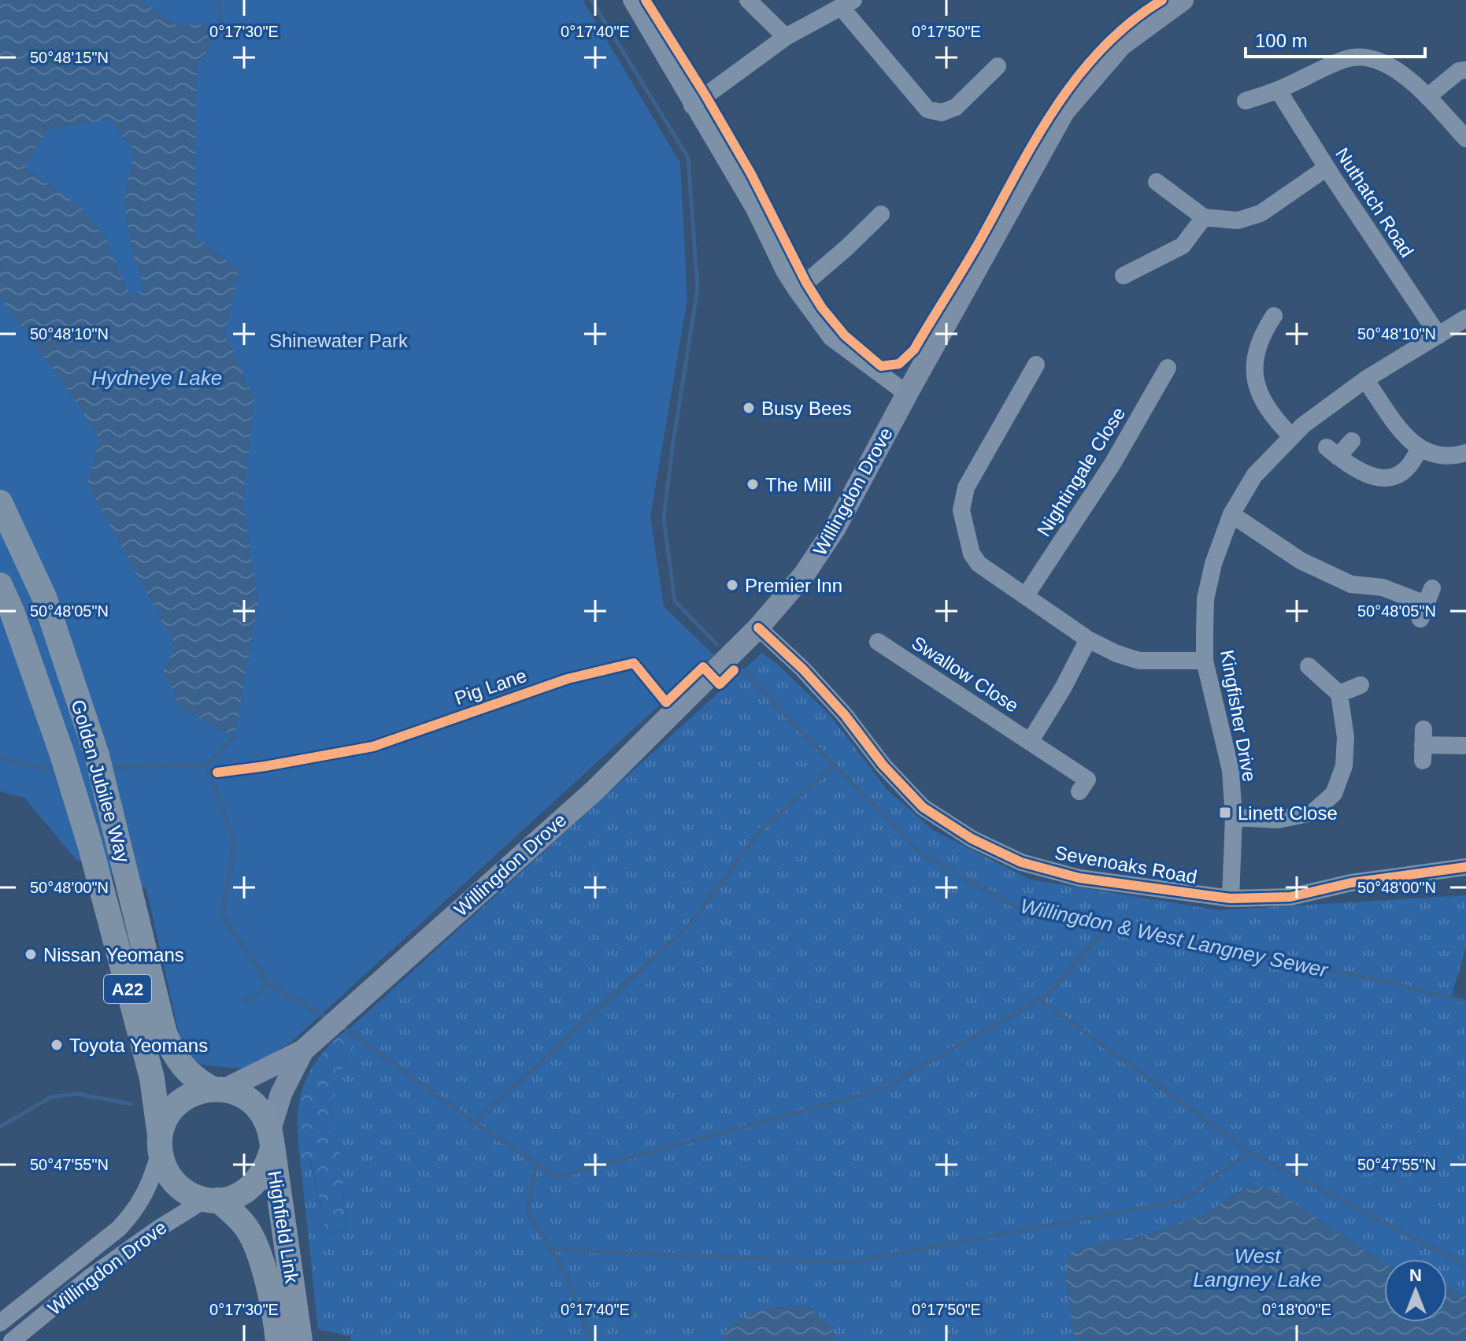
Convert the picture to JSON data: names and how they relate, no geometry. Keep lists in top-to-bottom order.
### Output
{
  "streets": {
    "highway": ["Golden Jubilee Way", "A22", "Highfield Link"],
    "main road": ["Willingdon Drove"],
    "street": [
      "Nuthatch Road",
      "Nightingale Close",
      "Swallow Close",
      "Kingfisher Drive",
      "Sevenoaks Road"
    ],
    "cycle path": ["Pig Lane"]
  },
  "crossings": [
    ["Nuthatch Road", "Kingfisher Drive"],
    ["Willingdon Drove", "Golden Jubilee Way"],
    ["Willingdon Drove", "Sevenoaks Road"],
    ["Willingdon Drove", "Highfield Link"],
    ["Kingfisher Drive", "Sevenoaks Road"],
    ["Golden Jubilee Way", "Highfield Link"]
  ],
  "water": ["Hydneye Lake", "Willingdon & West Langney Sewer", "West Langney Lake"],
  "parks": ["Shinewater Park"],
  "places": {
    "other": [
      "Busy Bees",
      "The Mill",
      "Premier Inn",
      "Nissan Yeomans",
      "Toyota Yeomans"
    ],
    "transit": ["Linett Close"]
  },
  "scale_bar": "100 m",
  "north": "top",
  "coordinates": [
    "0°17'30\"E",
    "0°17'40\"E",
    "0°17'50\"E",
    "50°48'15\"N",
    "50°48'10\"N",
    "50°48'05\"N",
    "50°48'00\"N",
    "50°47'55\"N",
    "0°18'00\"E"
  ]
}
